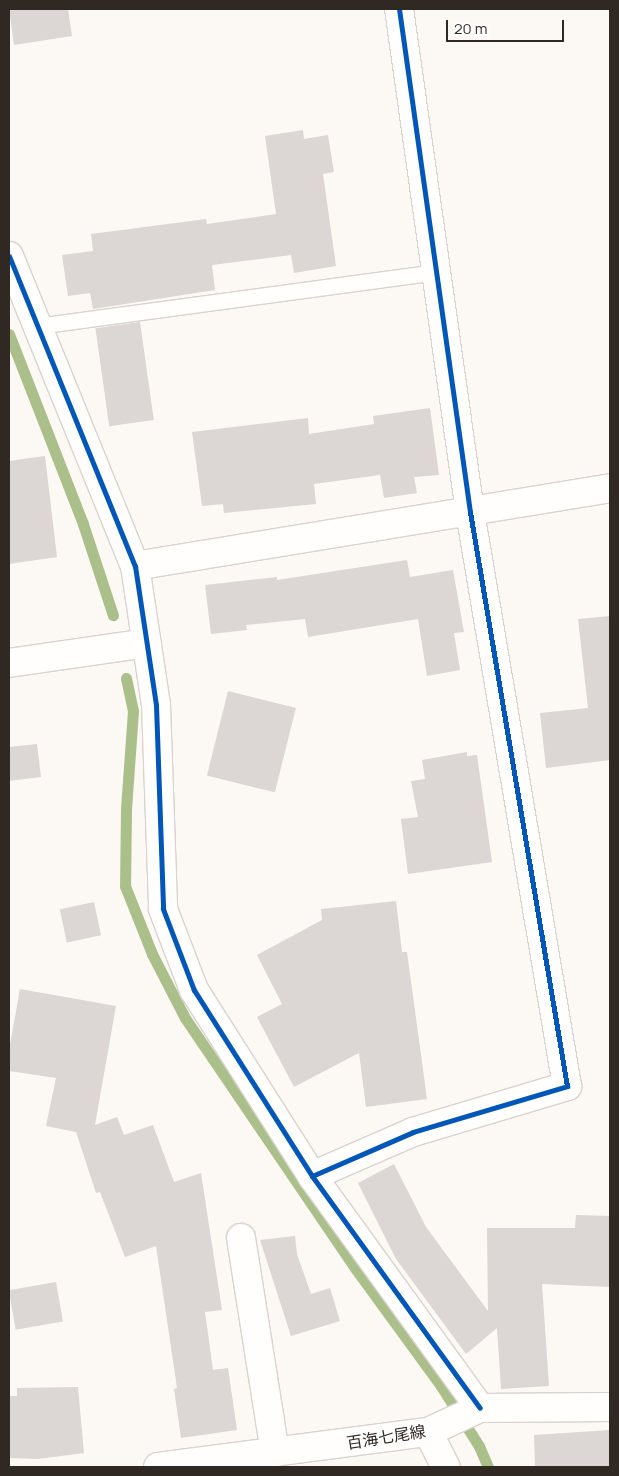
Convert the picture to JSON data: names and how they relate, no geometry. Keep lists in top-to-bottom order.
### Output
{
  "streets": {
    "street": ["百海七尾線"]
  },
  "scale_bar": "20 m"
}
